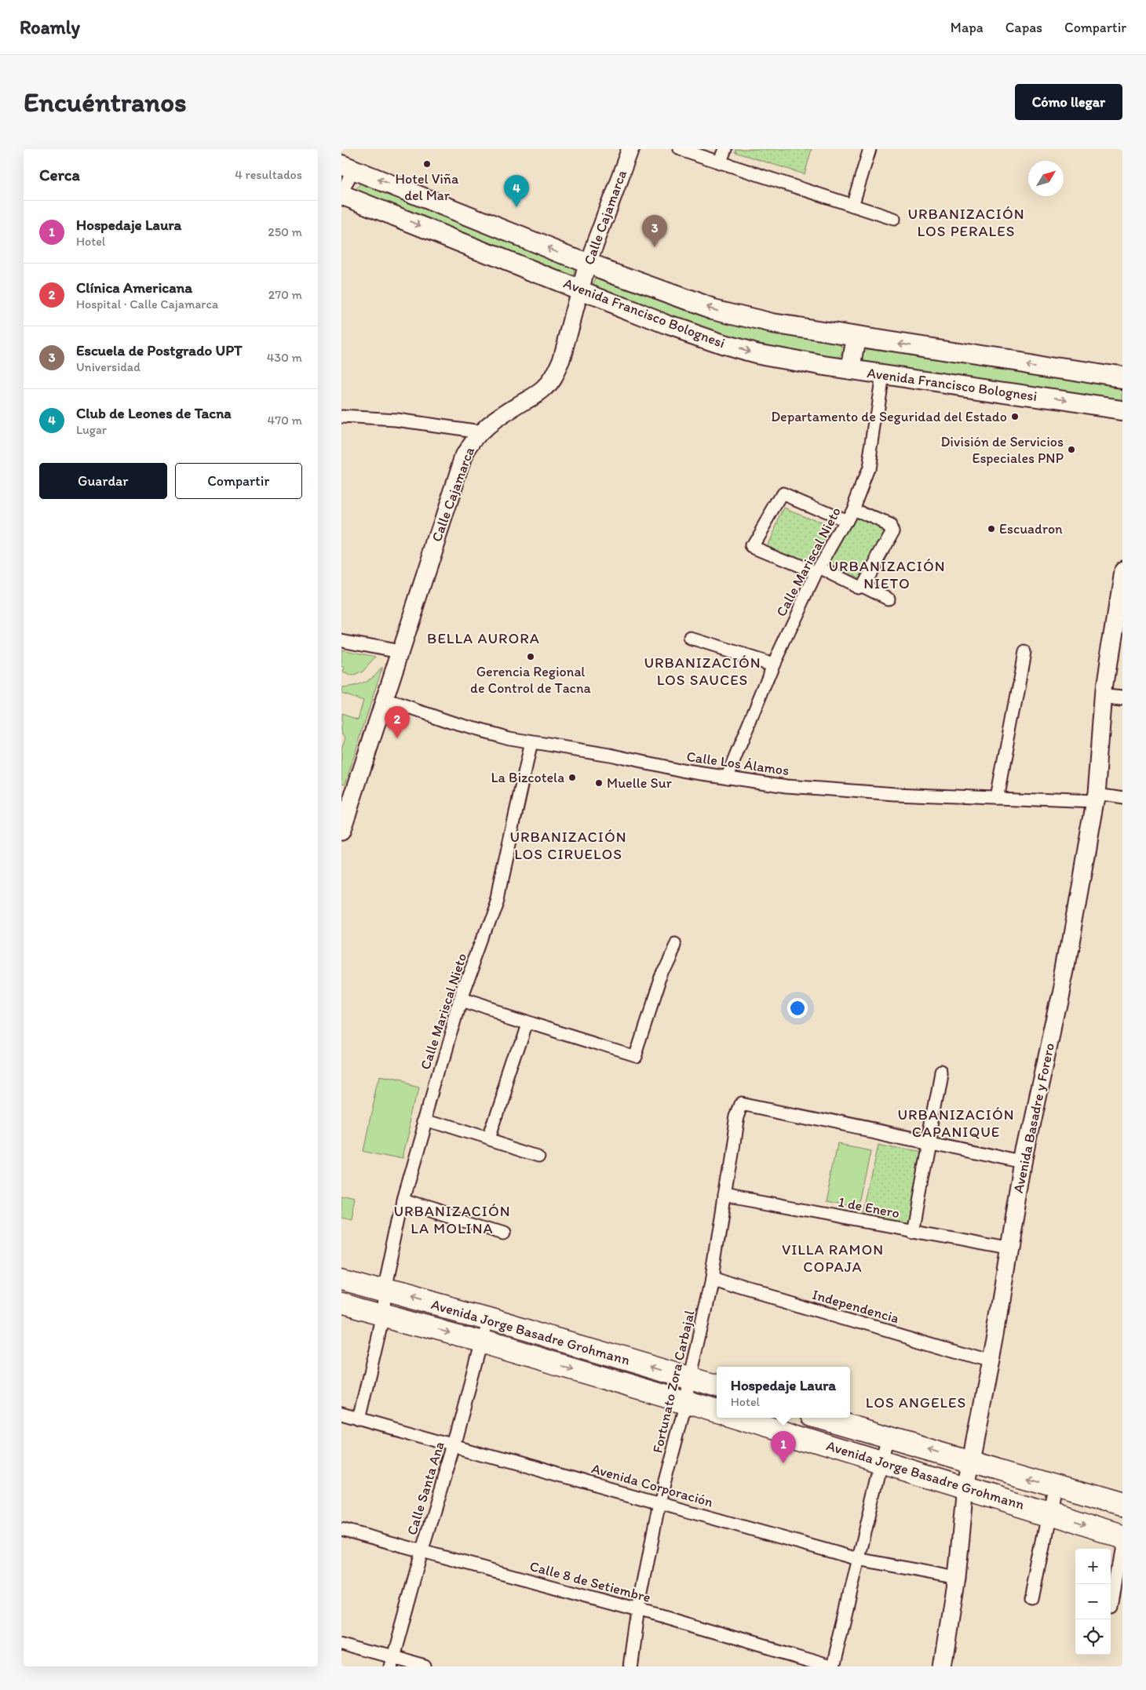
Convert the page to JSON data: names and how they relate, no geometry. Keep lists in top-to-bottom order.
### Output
{
  "streets": {
    "highway": ["Avenida Jorge Basadre Grohmann"],
    "main road": ["Avenida Francisco Bolognesi"],
    "street": [
      "Calle Cajamarca",
      "Calle Mariscal Nieto",
      "Calle Los Álamos",
      "Avenida Basadre y Forero",
      "1 de Enero",
      "Independencia",
      "Fortunato Zora Carbajal",
      "Avenida Corporación",
      "Calle Santa Ana",
      "Calle 8 de Setiembre"
    ]
  },
  "crossings": [
    ["Calle Cajamarca", "Avenida Francisco Bolognesi"],
    ["Calle Cajamarca", "Calle Los Álamos"],
    ["Avenida Francisco Bolognesi", "Calle Mariscal Nieto"],
    ["Calle Mariscal Nieto", "Calle Los Álamos"],
    ["Calle Mariscal Nieto", "Avenida Jorge Basadre Grohmann"],
    ["Calle Mariscal Nieto", "Avenida Corporación"],
    ["Calle Los Álamos", "Avenida Basadre y Forero"],
    ["Avenida Basadre y Forero", "1 de Enero"],
    ["Avenida Basadre y Forero", "Independencia"],
    ["Avenida Basadre y Forero", "Avenida Jorge Basadre Grohmann"],
    ["Avenida Basadre y Forero", "Avenida Corporación"],
    ["1 de Enero", "Fortunato Zora Carbajal"],
    ["Independencia", "Fortunato Zora Carbajal"],
    ["Avenida Jorge Basadre Grohmann", "Fortunato Zora Carbajal"],
    ["Avenida Jorge Basadre Grohmann", "Calle Santa Ana"],
    ["Fortunato Zora Carbajal", "Avenida Corporación"],
    ["Fortunato Zora Carbajal", "Calle 8 de Setiembre"],
    ["Avenida Corporación", "Calle Santa Ana"],
    ["Calle Santa Ana", "Calle 8 de Setiembre"]
  ],
  "districts": [
    "URBANIZACIÓN LOS PERALES",
    "URBANIZACIÓN NIETO",
    "BELLA AURORA",
    "URBANIZACIÓN LOS SAUCES",
    "URBANIZACIÓN LOS CIRUELOS",
    "URBANIZACIÓN CAPANIQUE",
    "URBANIZACIÓN LA MOLINA",
    "VILLA RAMON COPAJA",
    "LOS ANGELES"
  ],
  "places": [
    "Hotel Viña del Mar",
    "Departamento de Seguridad del Estado",
    "División de Servicios Especiales PNP",
    "Escuadron",
    "Gerencia Regional de Control de Tacna",
    "La Bizcotela",
    "Muelle Sur"
  ],
  "north": "top right",
  "page": {
    "header": "Roamly",
    "nav": ["Mapa", "Capas", "Compartir"],
    "buttons": [
      "Cómo llegar",
      ["Guardar", "Compartir"]
    ],
    "title": "Encuéntranos",
    "heading": ["Cerca", "4 resultados"],
    "pins": [
      "4",
      "3",
      "2",
      "1"
    ],
    "list": [
      {
        "mark": "1",
        "name": "Hospedaje Laura",
        "note": "Hotel",
        "value": "250 m"
      },
      {
        "mark": "2",
        "name": "Clínica Americana",
        "note": "Hospital · Calle Cajamarca",
        "value": "270 m"
      },
      {
        "mark": "3",
        "name": "Escuela de Postgrado UPT",
        "note": "Universidad",
        "value": "430 m"
      },
      {
        "mark": "4",
        "name": "Club de Leones de Tacna",
        "note": "Lugar",
        "value": "470 m"
      }
    ],
    "popup": ["Hospedaje Laura", "Hotel"],
    "map_buttons": ["+", "−"]
  }
}
